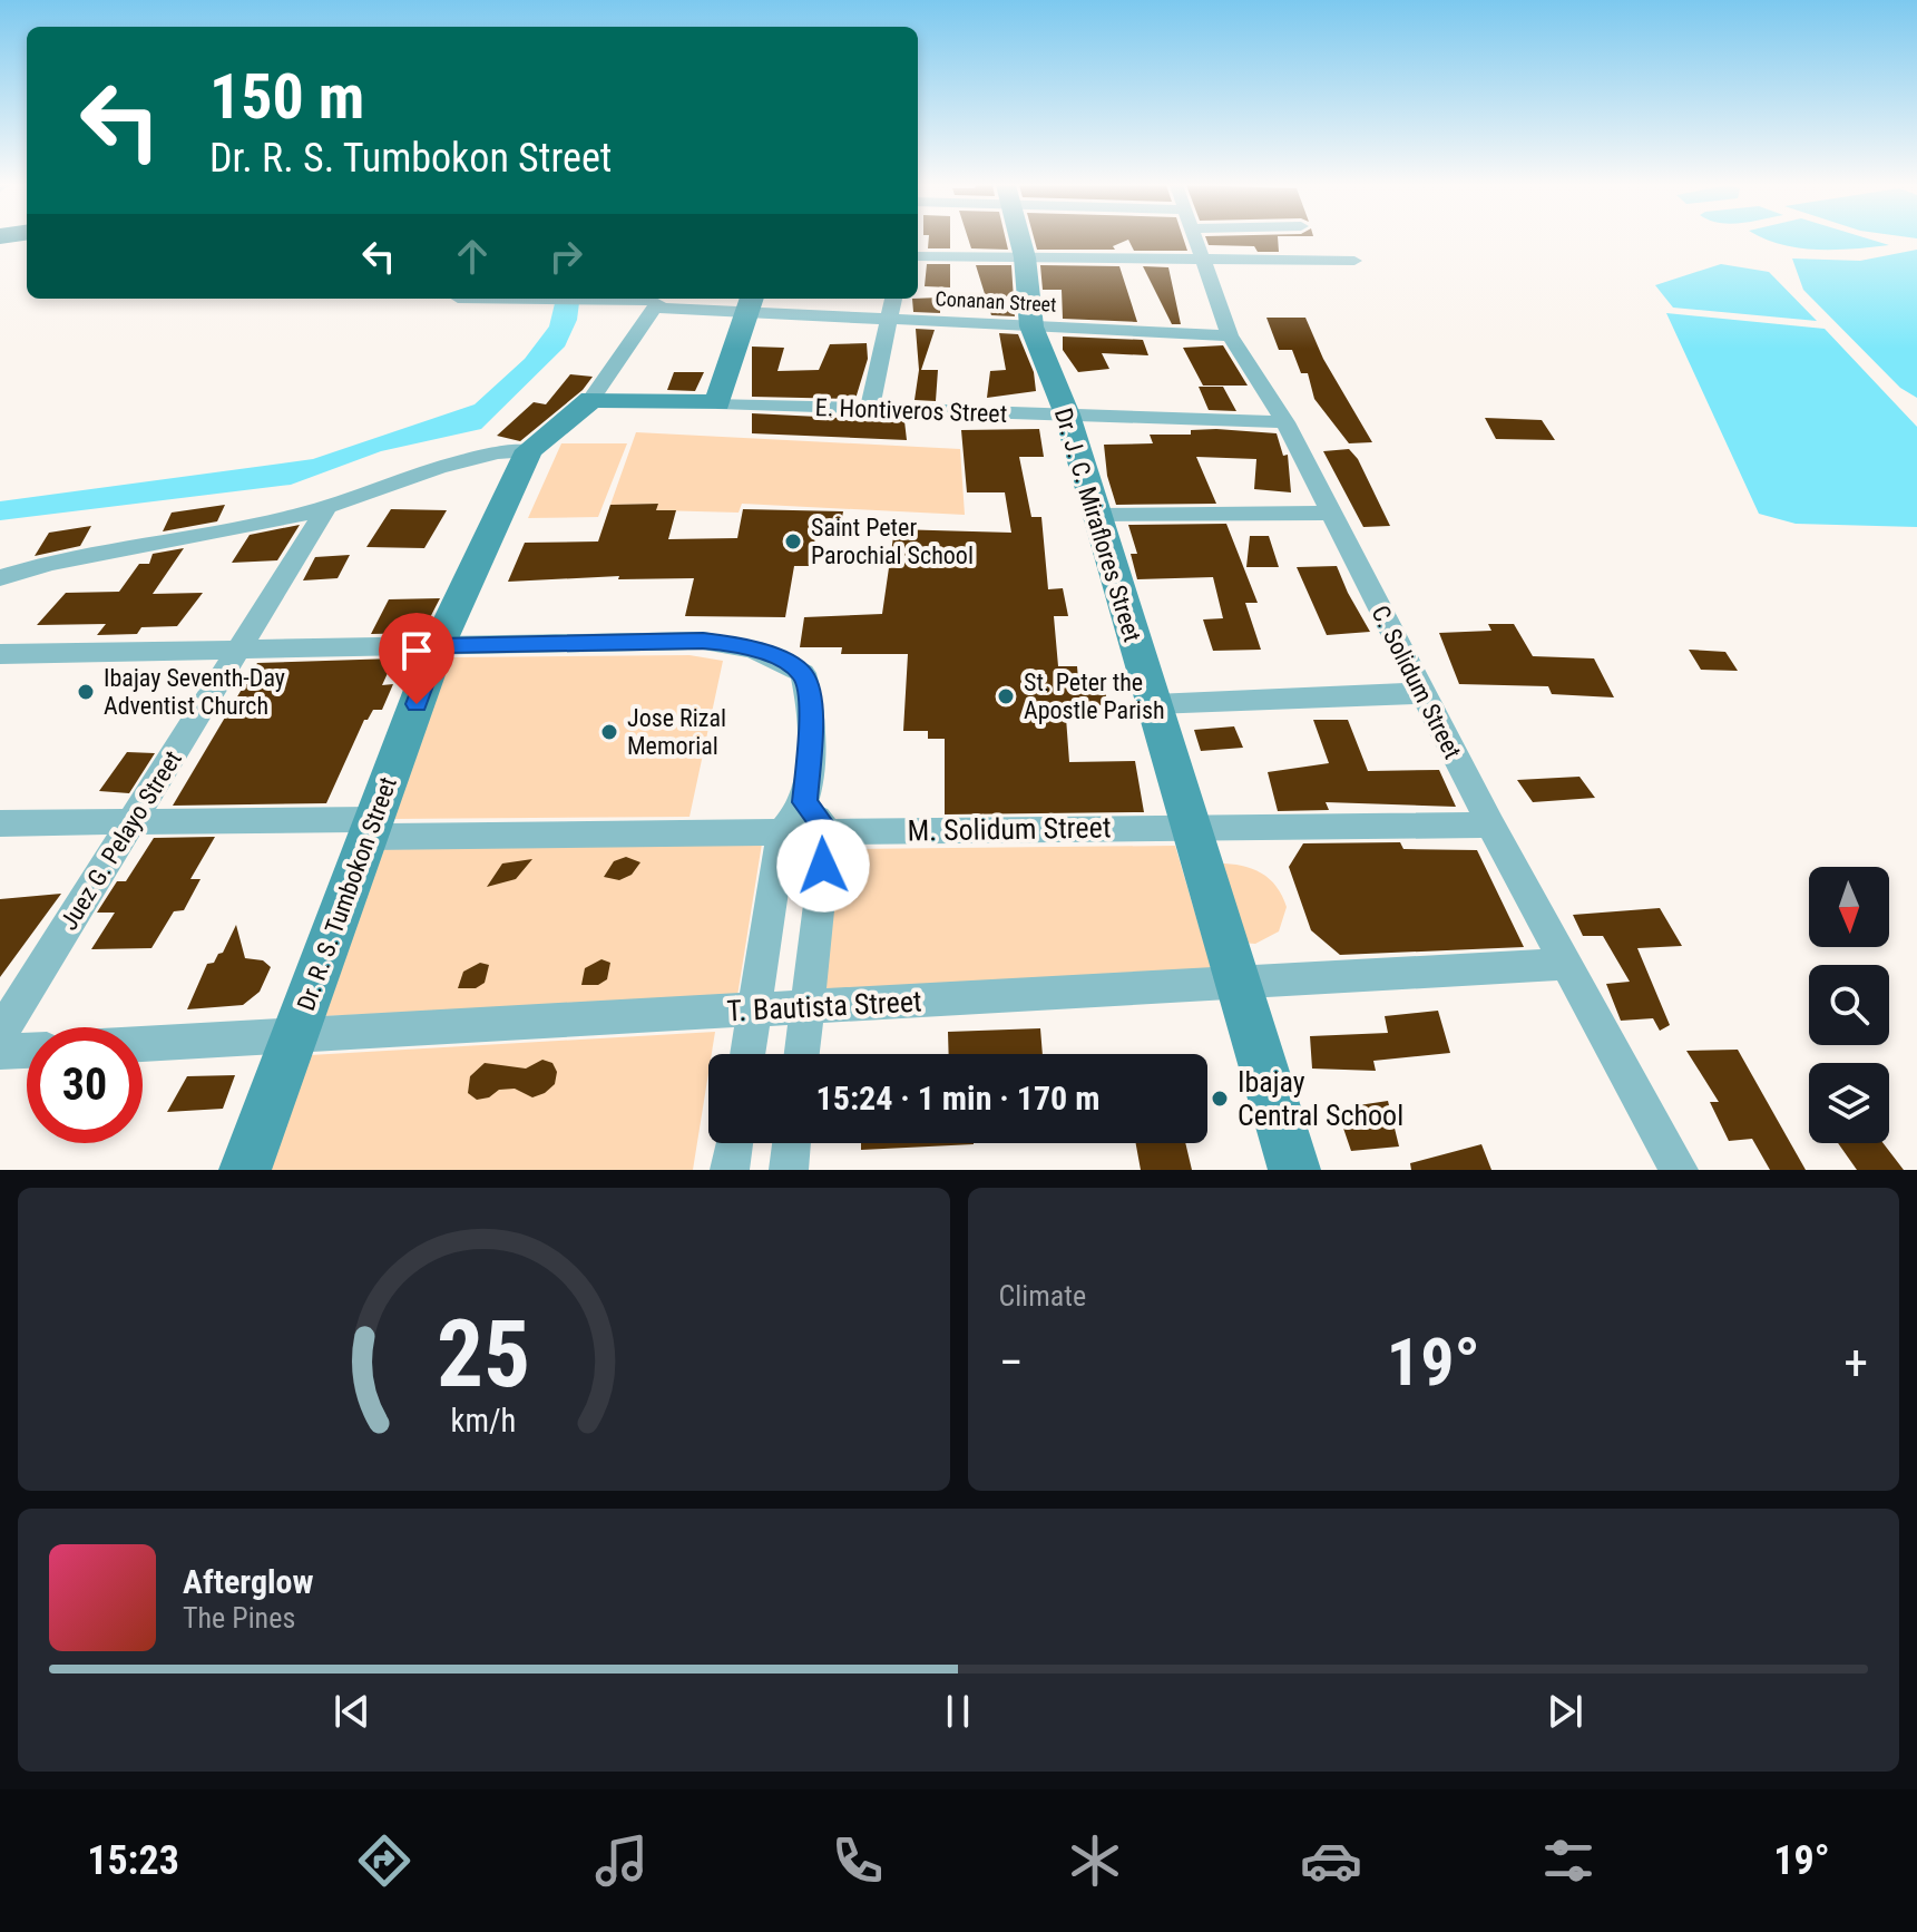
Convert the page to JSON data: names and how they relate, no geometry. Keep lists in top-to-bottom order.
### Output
{
  "streets": {
    "street": [
      "Conanan Street",
      "E. Hontiveros Street",
      "Dr. J. C. Miraflores Street",
      "C. Solidum Street",
      "M. Solidum Street",
      "Juez G. Pelayo Street",
      "Dr. R. S. Tumbokon Street",
      "T. Bautista Street"
    ]
  },
  "crossings": [
    ["Conanan Street", "Dr. J. C. Miraflores Street"],
    ["Conanan Street", "C. Solidum Street"],
    ["E. Hontiveros Street", "Dr. J. C. Miraflores Street"],
    ["E. Hontiveros Street", "C. Solidum Street"],
    ["E. Hontiveros Street", "Dr. R. S. Tumbokon Street"],
    ["Dr. J. C. Miraflores Street", "M. Solidum Street"],
    ["Dr. J. C. Miraflores Street", "T. Bautista Street"],
    ["C. Solidum Street", "M. Solidum Street"],
    ["C. Solidum Street", "T. Bautista Street"],
    ["M. Solidum Street", "Juez G. Pelayo Street"],
    ["M. Solidum Street", "Dr. R. S. Tumbokon Street"],
    ["Dr. R. S. Tumbokon Street", "T. Bautista Street"]
  ],
  "places": [
    "Saint Peter Parochial School",
    "Ibajay Seventh-Day Adventist Church",
    "St. Peter the Apostle Parish",
    "Jose Rizal Memorial",
    "Ibajay Central School"
  ],
  "north": "bottom",
  "page": {
    "turn": ["150 m", "Dr. R. S. Tumbokon Street"],
    "limit": "30",
    "trip": "15:24 · 1 min · 170 m",
    "tile": "Climate",
    "heat": ["−", "19°", "+"],
    "song": ["Afterglow", "The Pines"],
    "tabs": ["15:23", "19°"],
    "gauge": ["25", "km/h"]
  }
}
